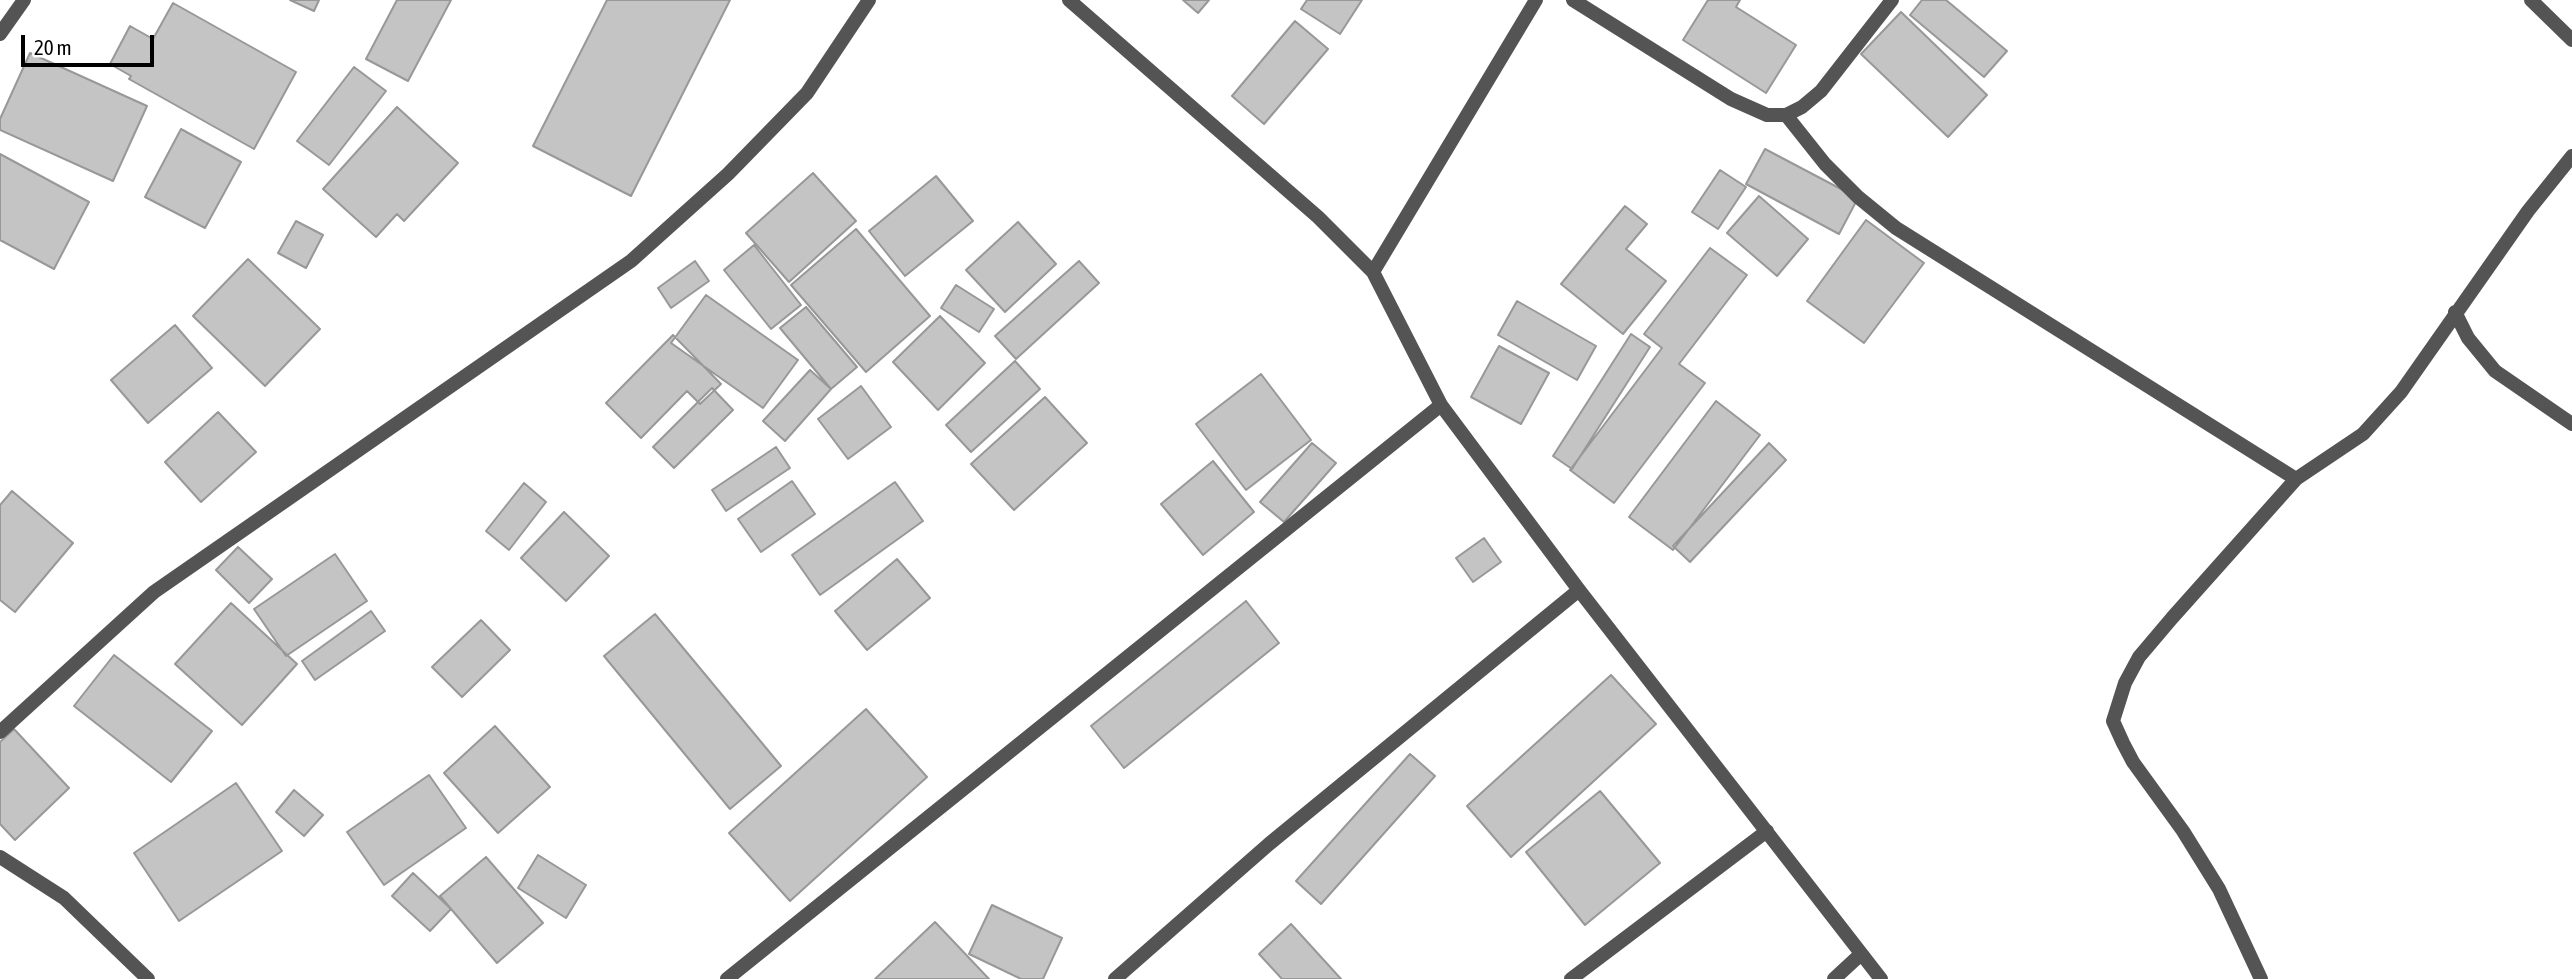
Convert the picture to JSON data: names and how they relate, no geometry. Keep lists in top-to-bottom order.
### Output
{
  "scale_bar": "20 m"
}
